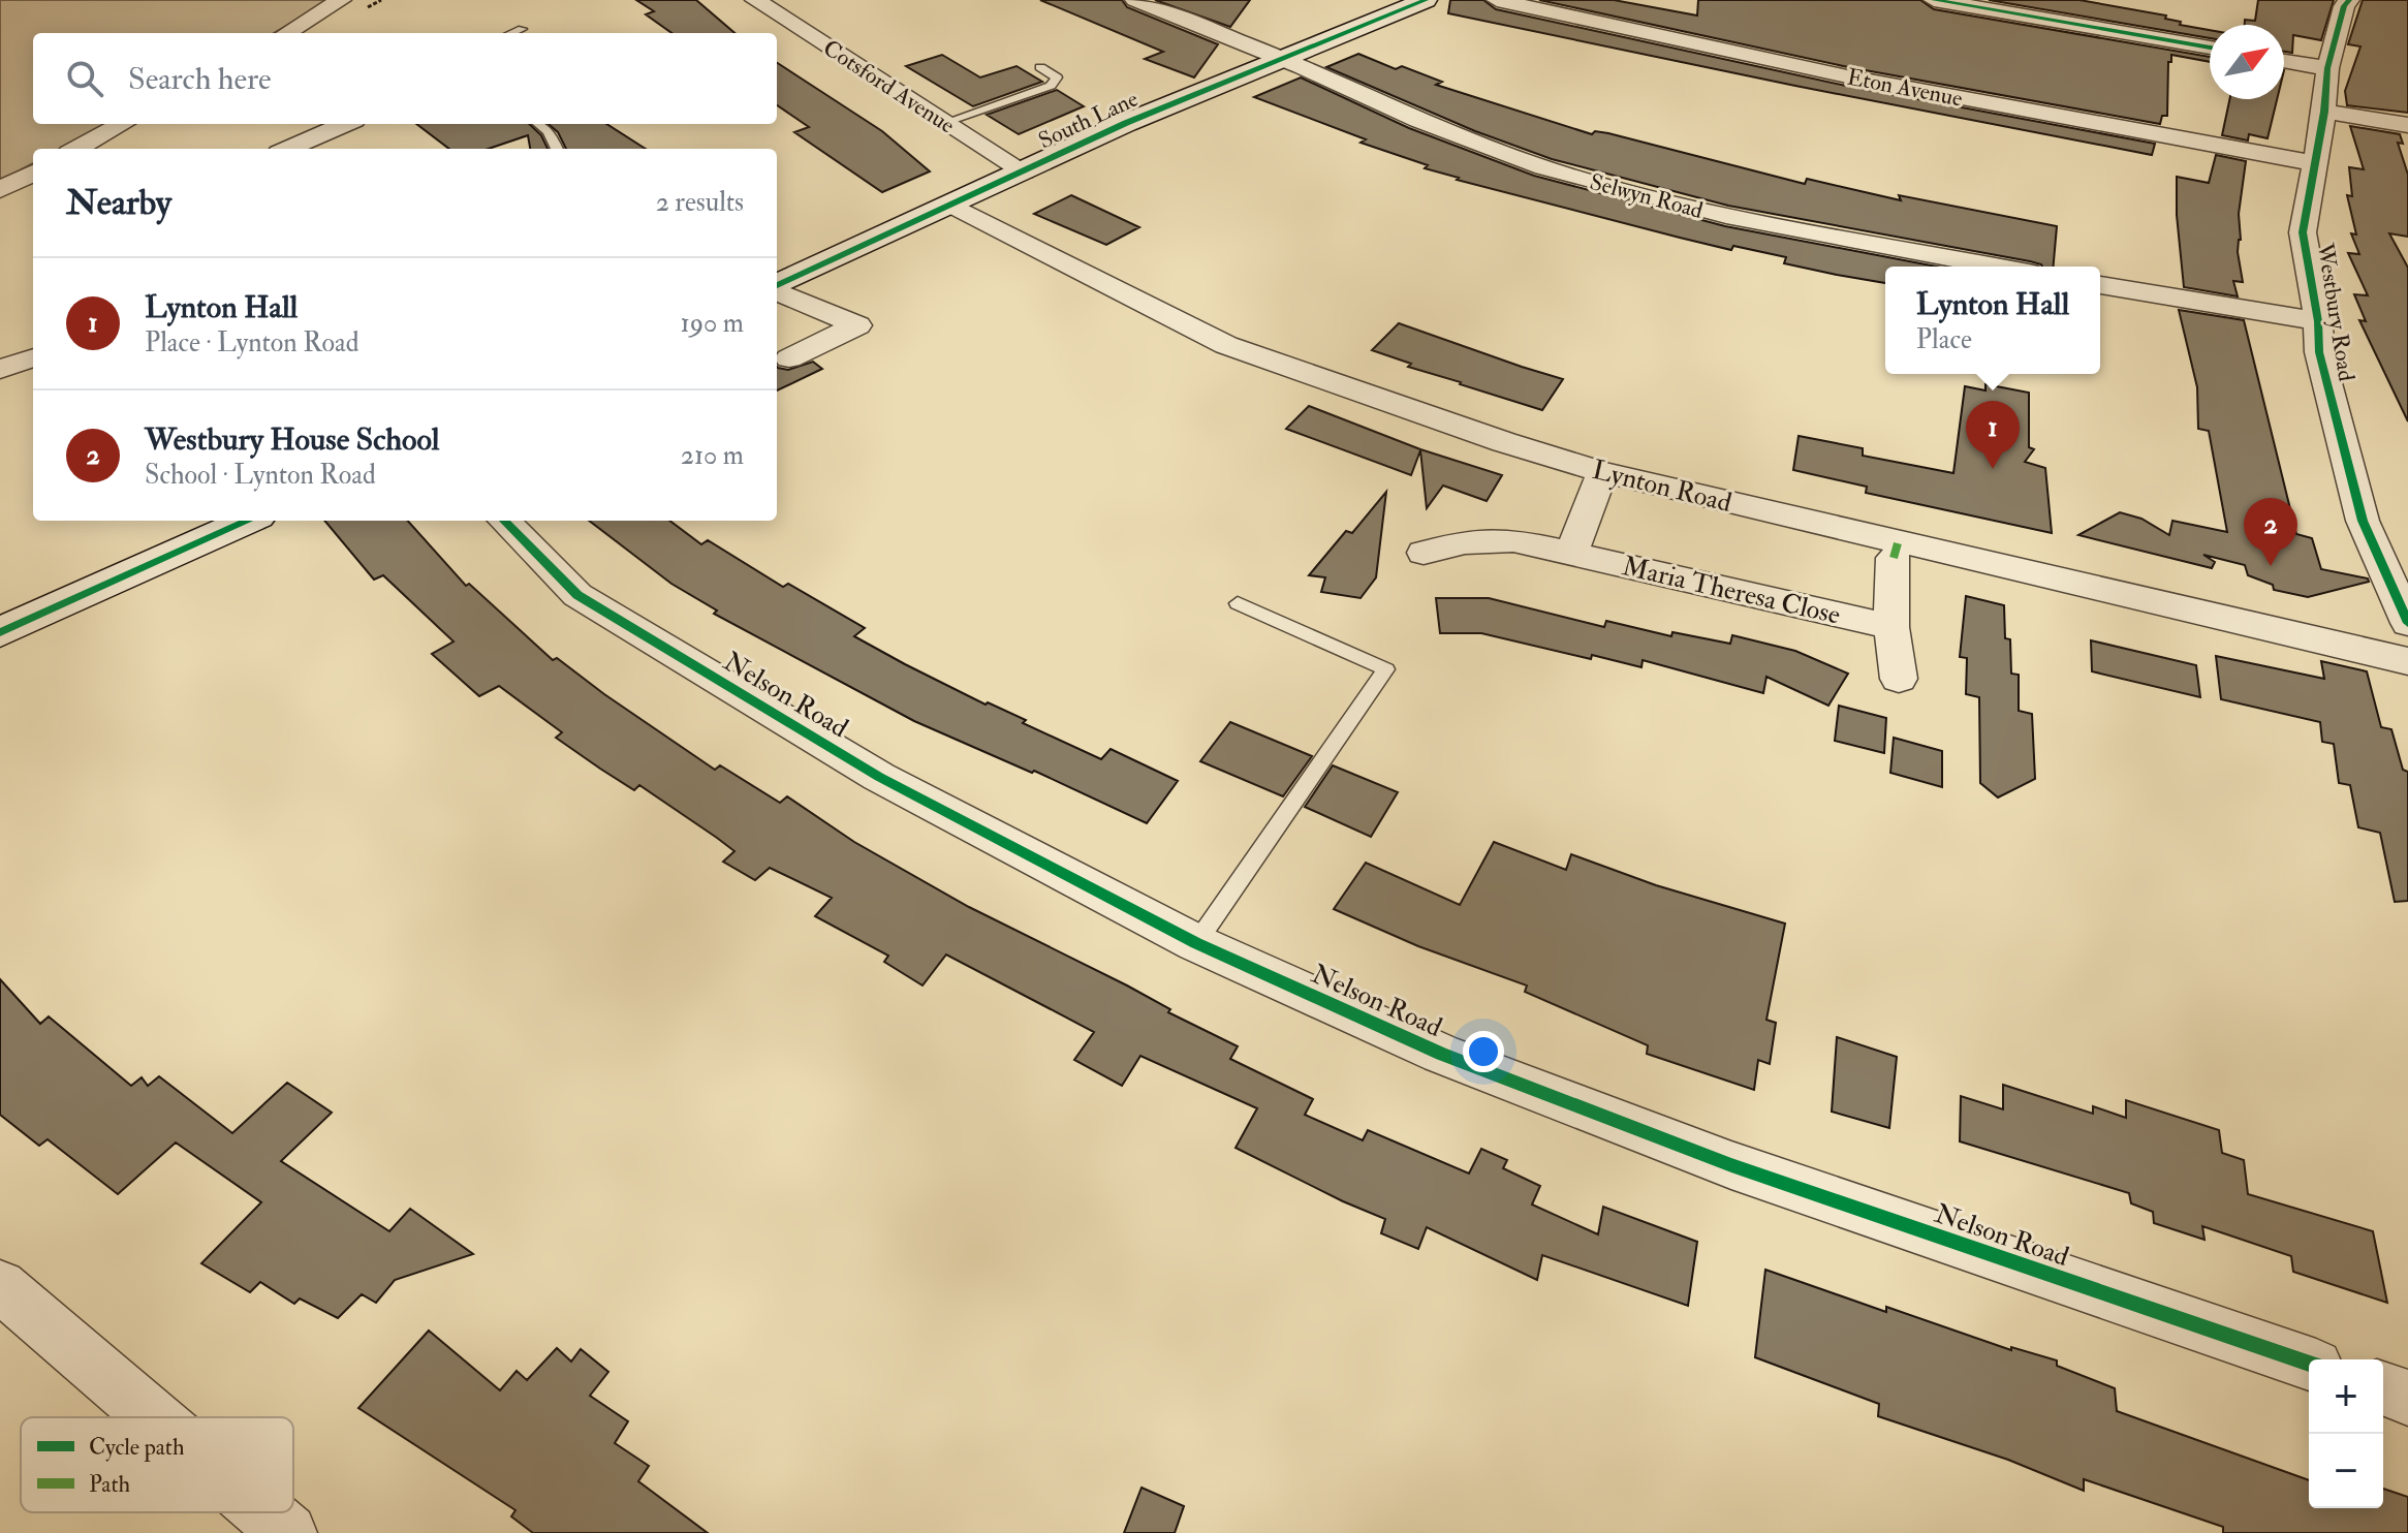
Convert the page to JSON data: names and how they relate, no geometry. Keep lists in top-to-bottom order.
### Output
{
  "streets": {
    "street": [
      "Cotsford Avenue",
      "Eton Avenue",
      "South Lane",
      "Selwyn Road",
      "Westbury Road",
      "Lynton Road",
      "Maria Theresa Close",
      "Nelson Road"
    ]
  },
  "crossings": [
    ["Cotsford Avenue", "South Lane"],
    ["Eton Avenue", "Westbury Road"],
    ["South Lane", "Selwyn Road"],
    ["South Lane", "Lynton Road"]
  ],
  "legend": ["Cycle path", "Path"],
  "north": "top right",
  "page": {
    "search": "Search here",
    "heading": ["Nearby", "2 results"],
    "list": [
      {
        "mark": "1",
        "name": "Lynton Hall",
        "note": "Place · Lynton Road",
        "value": "190 m"
      },
      {
        "mark": "2",
        "name": "Westbury House School",
        "note": "School · Lynton Road",
        "value": "210 m"
      }
    ],
    "popup": ["Lynton Hall", "Place"],
    "pins": ["1", "2"],
    "map_buttons": ["+", "−"]
  }
}
